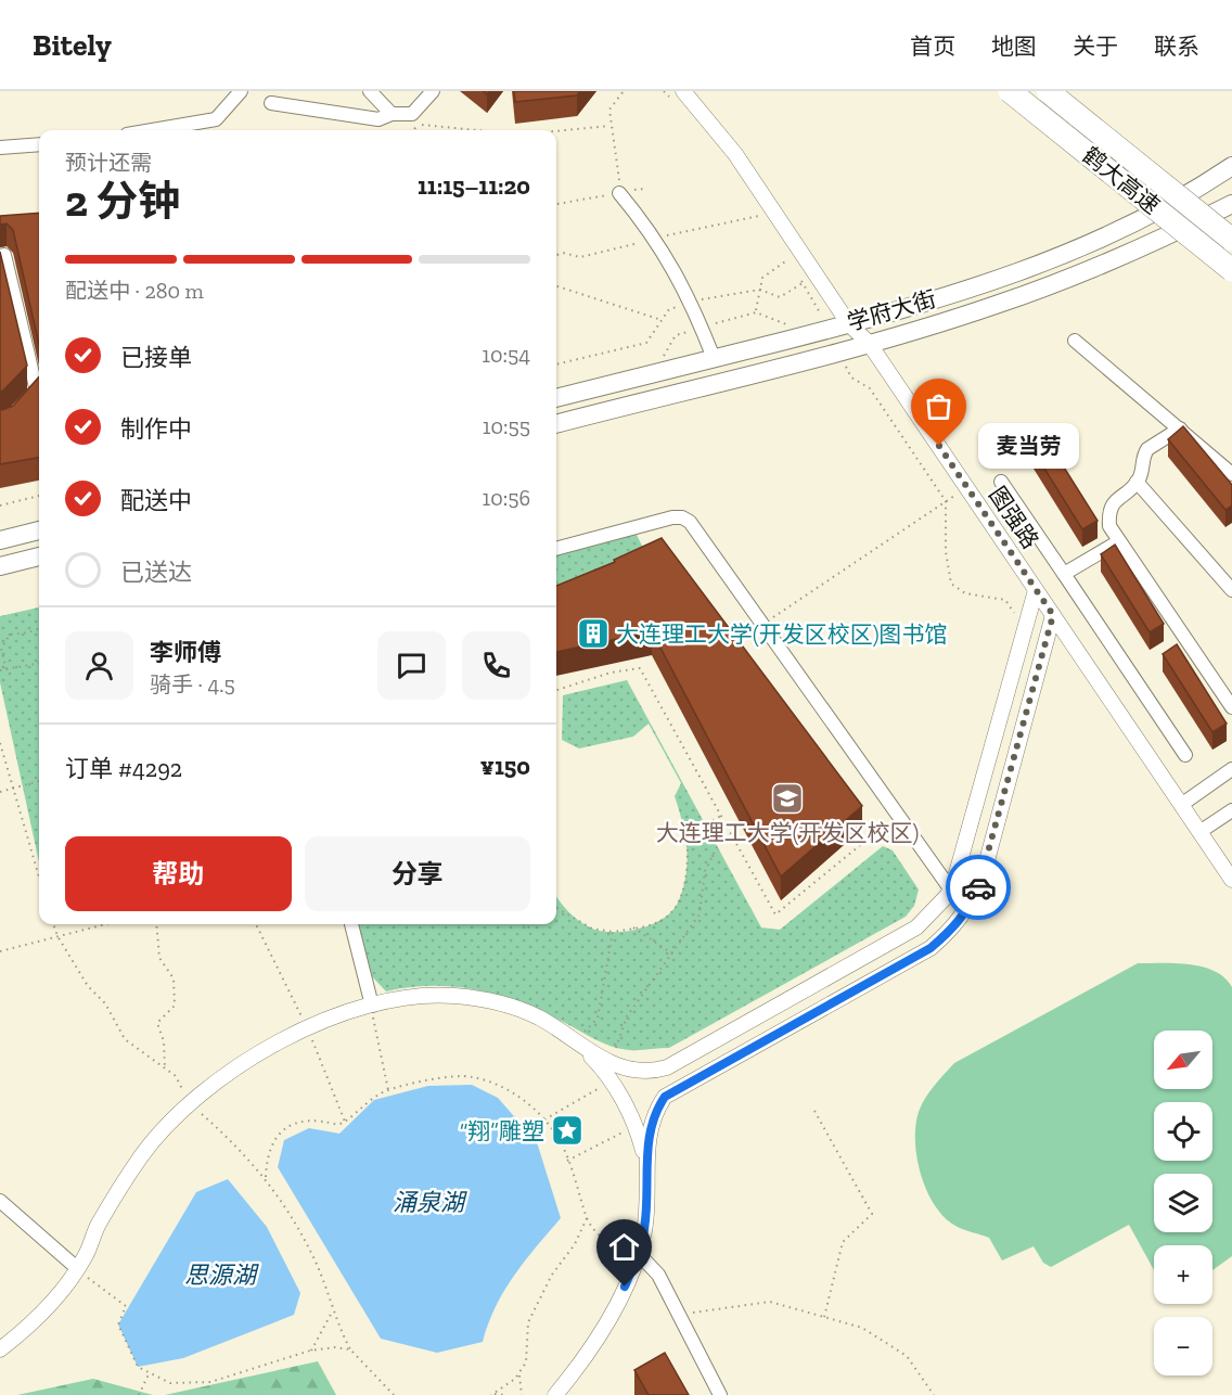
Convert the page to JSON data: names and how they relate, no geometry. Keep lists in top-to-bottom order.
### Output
{
  "streets": {
    "highway": ["鹤大高速"],
    "main road": ["学府大街"],
    "street": ["图强路"]
  },
  "crossings": [
    ["学府大街", "图强路"]
  ],
  "water": ["涌泉湖", "思源湖"],
  "places": {
    "other": ["麦当劳"],
    "building": ["大连理工大学(开发区校区)图书馆"],
    "school or university": ["大连理工大学(开发区校区)"],
    "place": ["“翔”雕塑"]
  },
  "north": "bottom left",
  "page": {
    "header": "Bitely",
    "nav": [
      "首页",
      "地图",
      "关于",
      "联系"
    ],
    "heading": ["2 分钟", "预计还需", "11:15–11:20"],
    "panel": [
      "李师傅",
      "骑手 · 4.5",
      "订单 #4292",
      "¥150"
    ],
    "bar": "配送中 · 280 m",
    "list": [
      ["已接单", "10:54"],
      ["制作中", "10:55"],
      ["配送中", "10:56"],
      "已送达"
    ],
    "bubble": "麦当劳",
    "buttons": ["帮助", "分享"],
    "map_buttons": ["+", "−"]
  }
}
